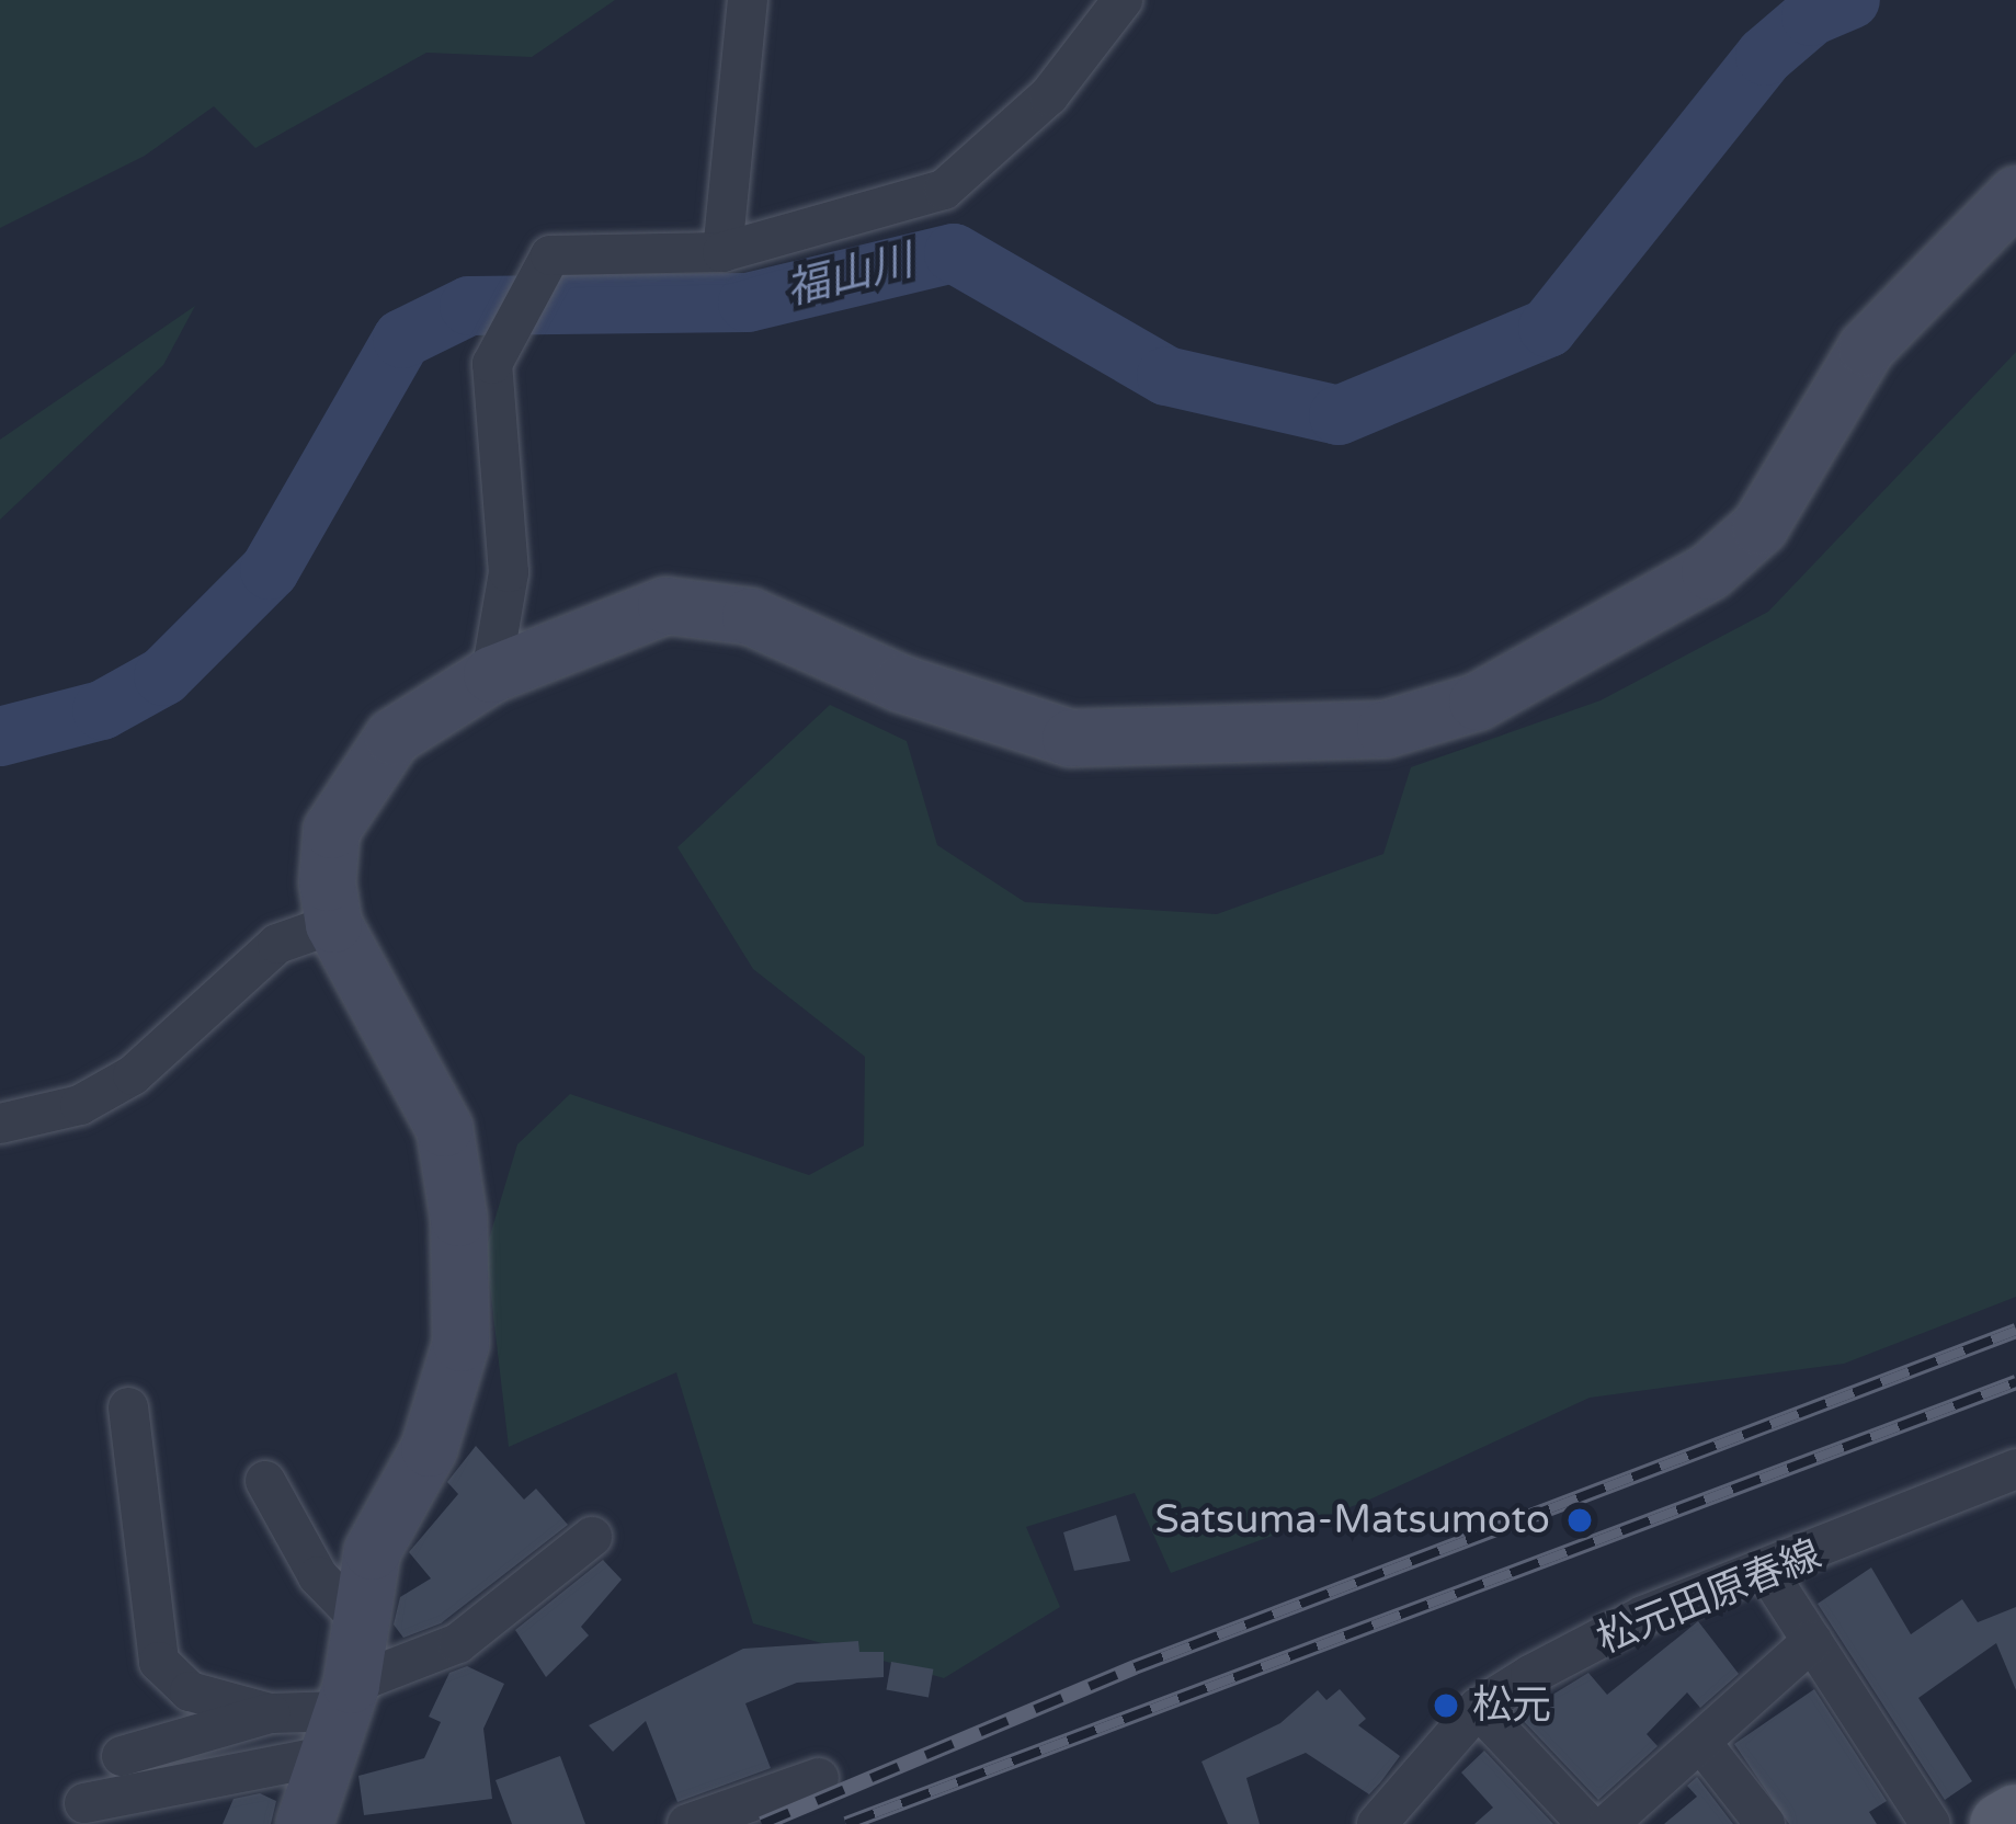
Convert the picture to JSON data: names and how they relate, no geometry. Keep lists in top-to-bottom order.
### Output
{
  "streets": {
    "street": ["松元田原春線"]
  },
  "water": ["福山川"],
  "places": ["Satsuma-Matsumoto", "松元"]
}
